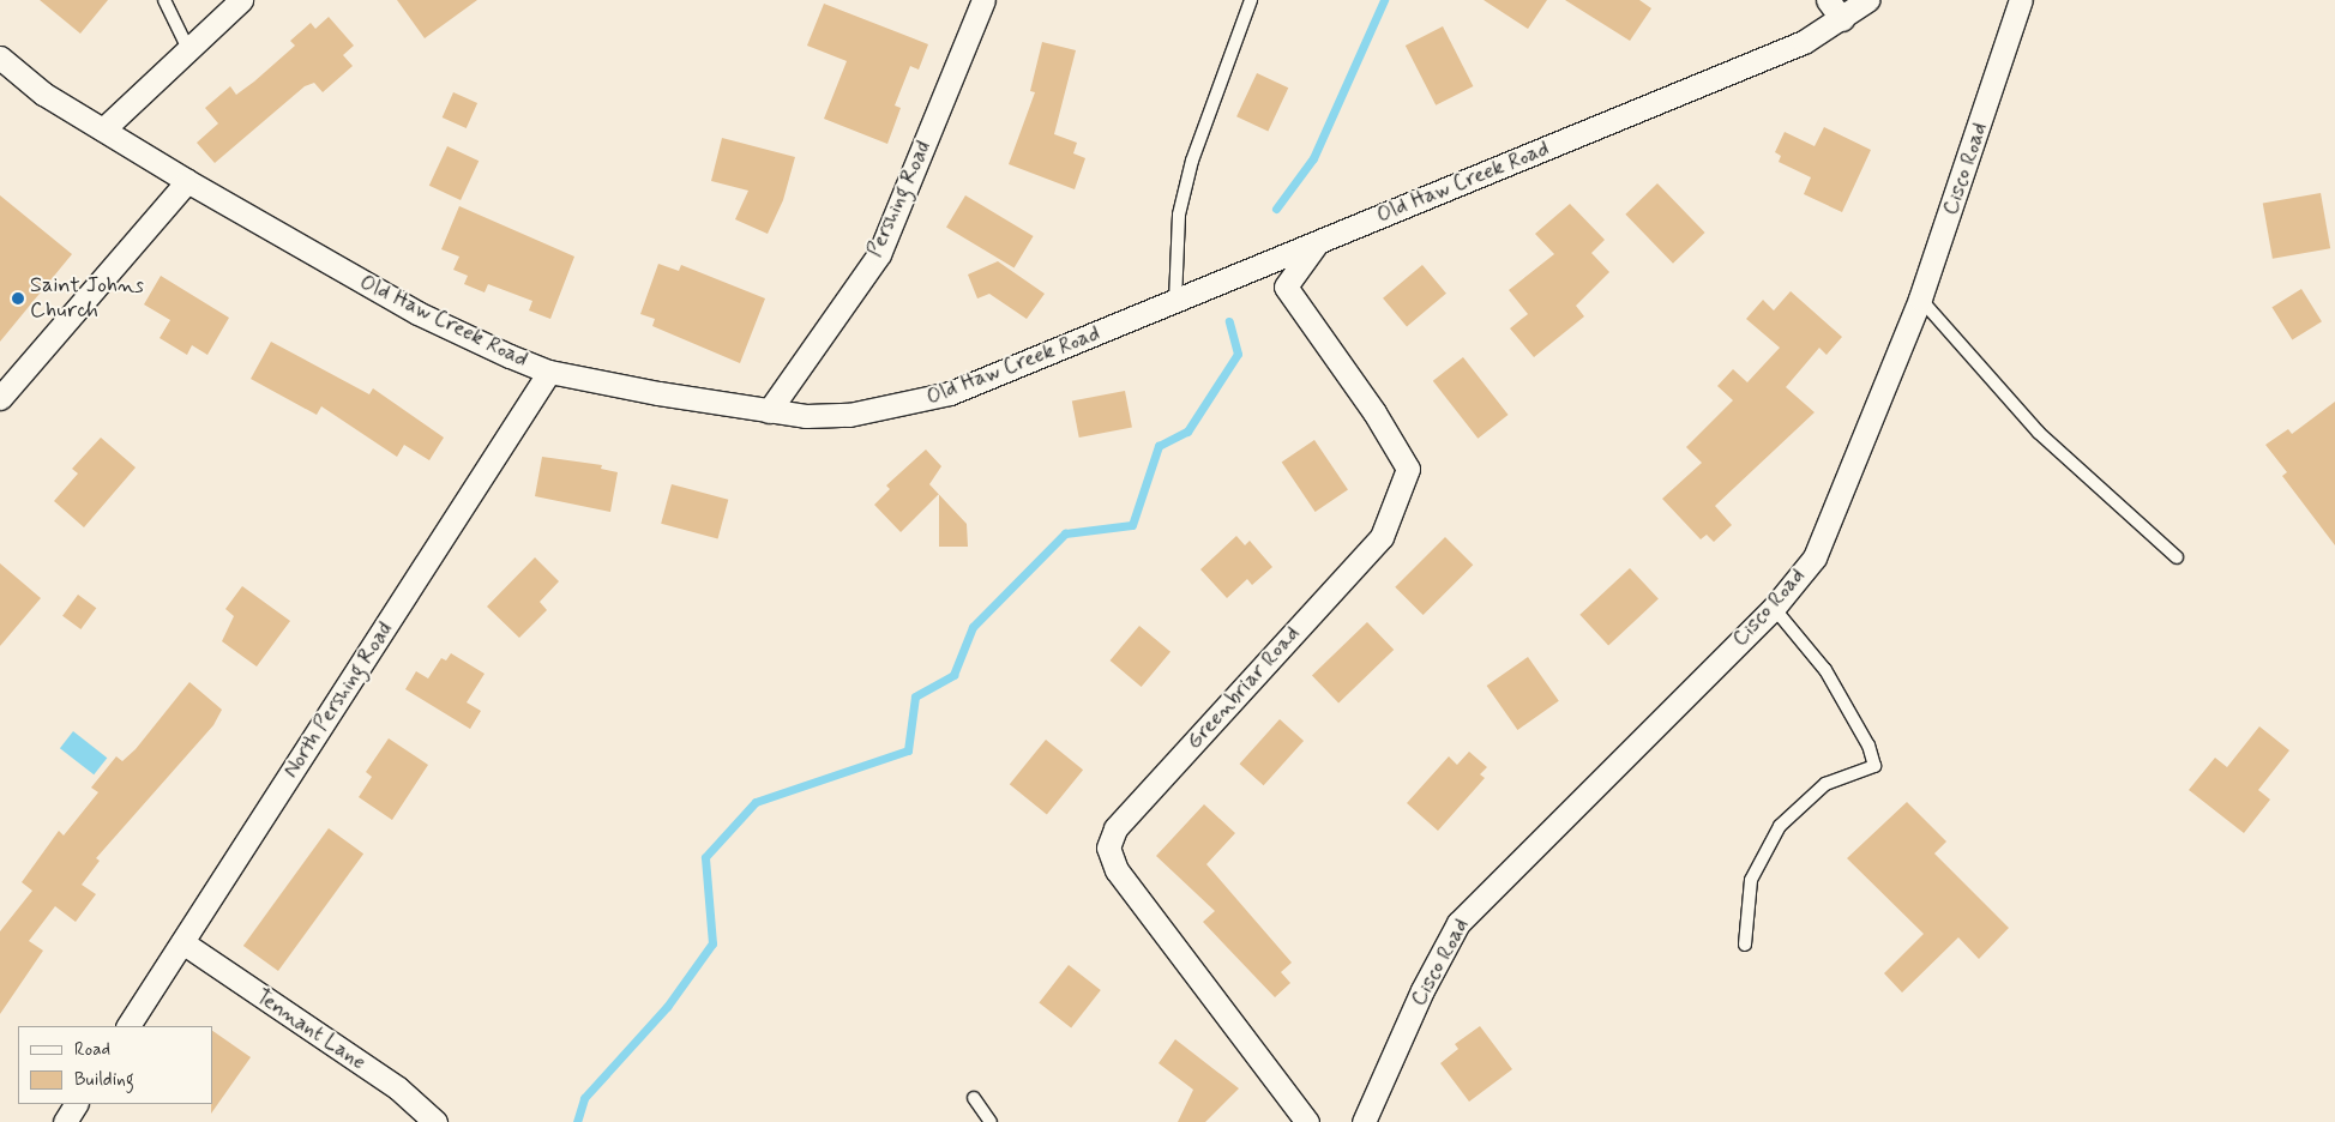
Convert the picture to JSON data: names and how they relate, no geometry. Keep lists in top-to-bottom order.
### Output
{
  "streets": {
    "street": [
      "Cisco Road",
      "Old Haw Creek Road",
      "Pershing Road",
      "Greenbriar Road",
      "North Pershing Road",
      "Tennant Lane"
    ]
  },
  "crossings": [
    ["Old Haw Creek Road", "Pershing Road"],
    ["Old Haw Creek Road", "Greenbriar Road"],
    ["Old Haw Creek Road", "North Pershing Road"],
    ["North Pershing Road", "Tennant Lane"]
  ],
  "places": ["Saint Johns Church"],
  "legend": ["Road", "Building"]
}
